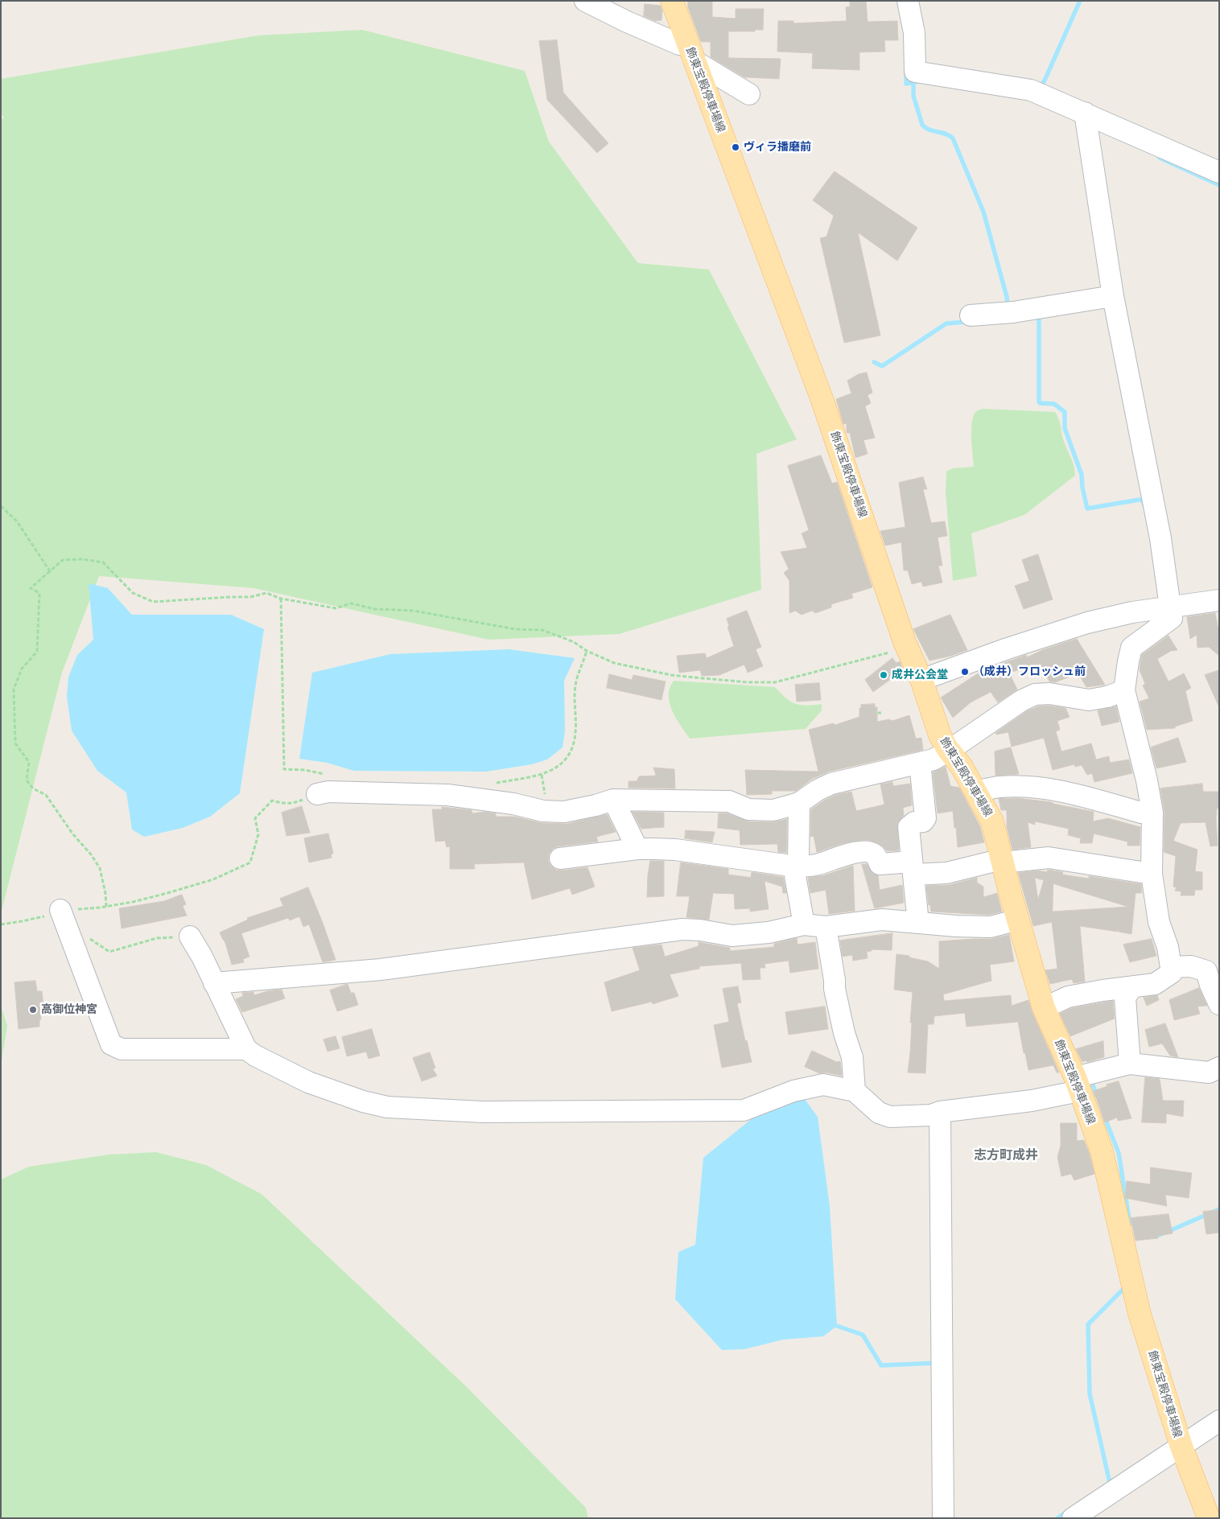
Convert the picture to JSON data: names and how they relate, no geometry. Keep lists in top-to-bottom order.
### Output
{
  "streets": {
    "main road": ["飾東宝殿停車場線"]
  },
  "districts": ["志方町成井"],
  "places": [
    "ヴィラ播磨前",
    "（成井）フロッシュ前",
    "成井公会堂",
    "高御位神宮"
  ]
}
